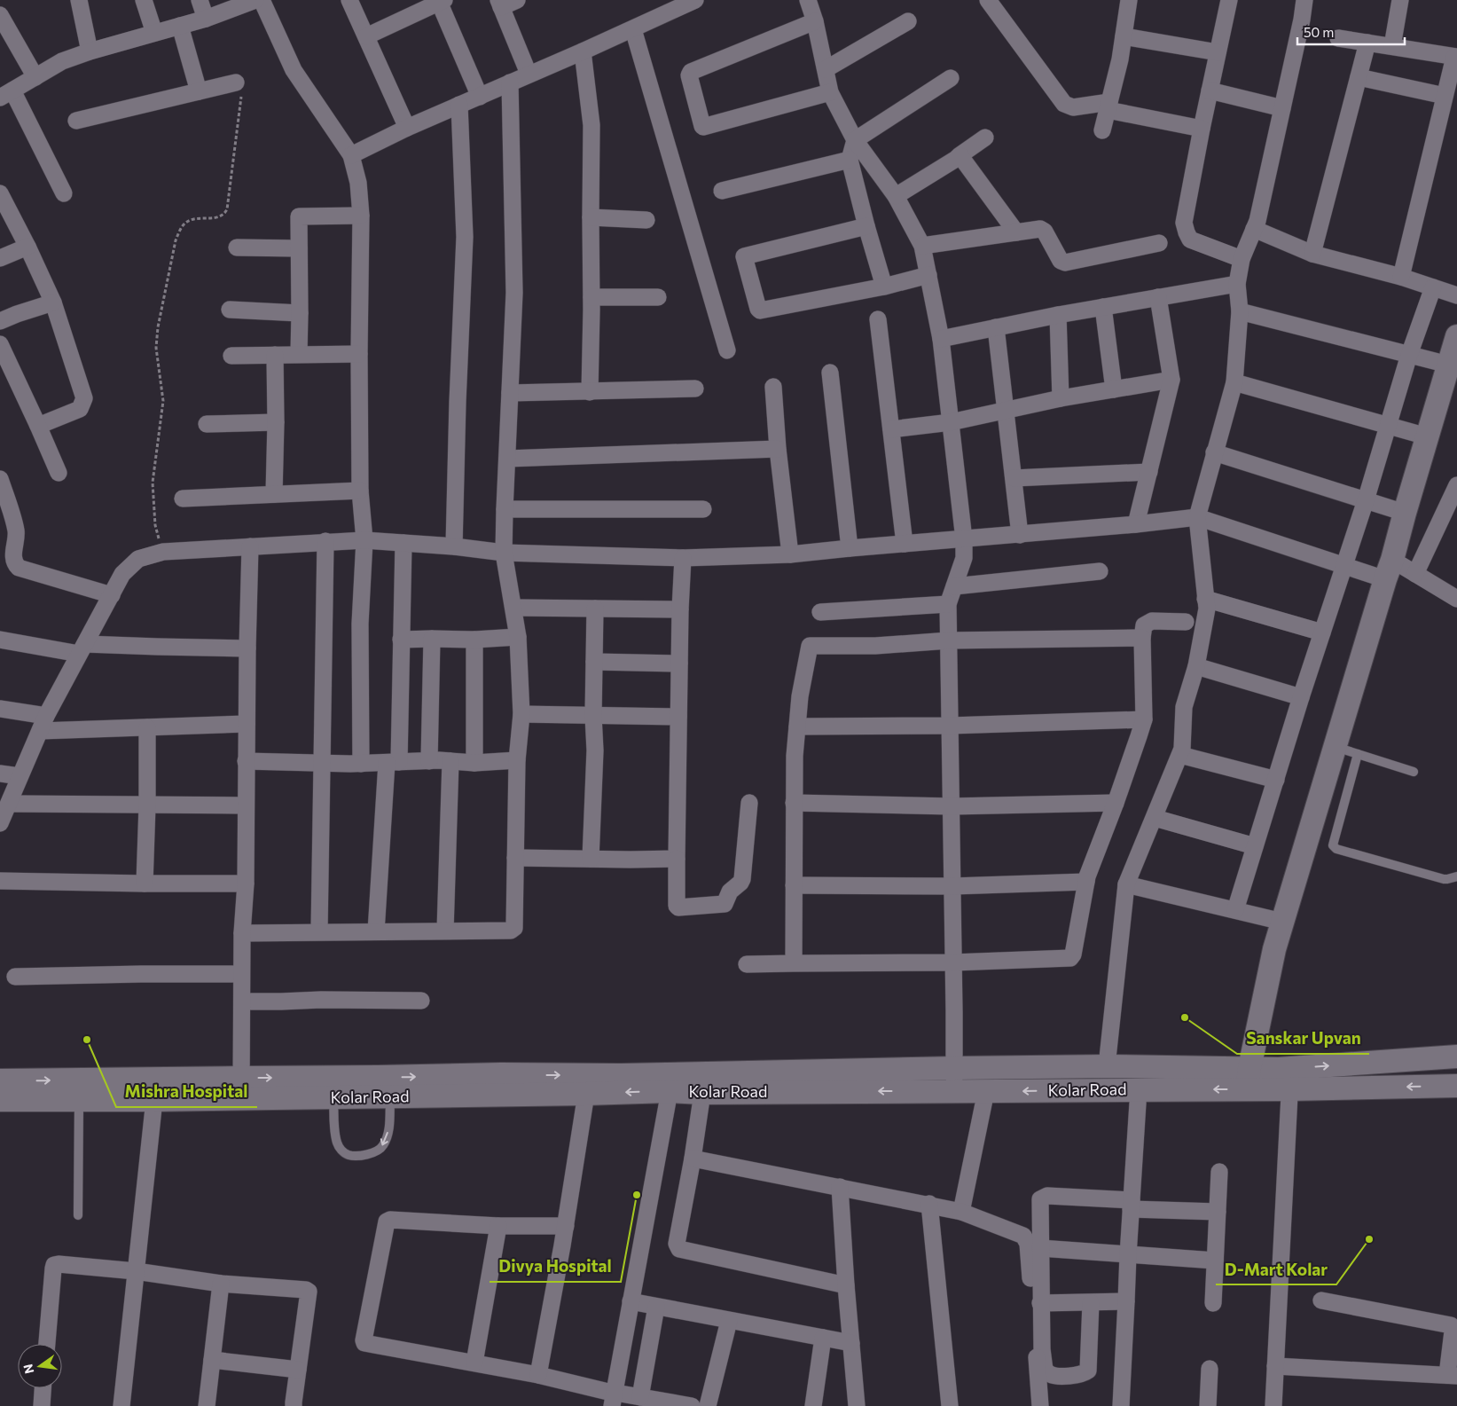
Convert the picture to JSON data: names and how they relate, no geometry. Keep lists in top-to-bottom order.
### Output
{
  "streets": {
    "main road": ["Kolar Road"]
  },
  "places": [
    "Sanskar Upvan",
    "Mishra Hospital",
    "Divya Hospital",
    "D-Mart Kolar"
  ],
  "scale_bar": "50 m",
  "north": "left"
}
